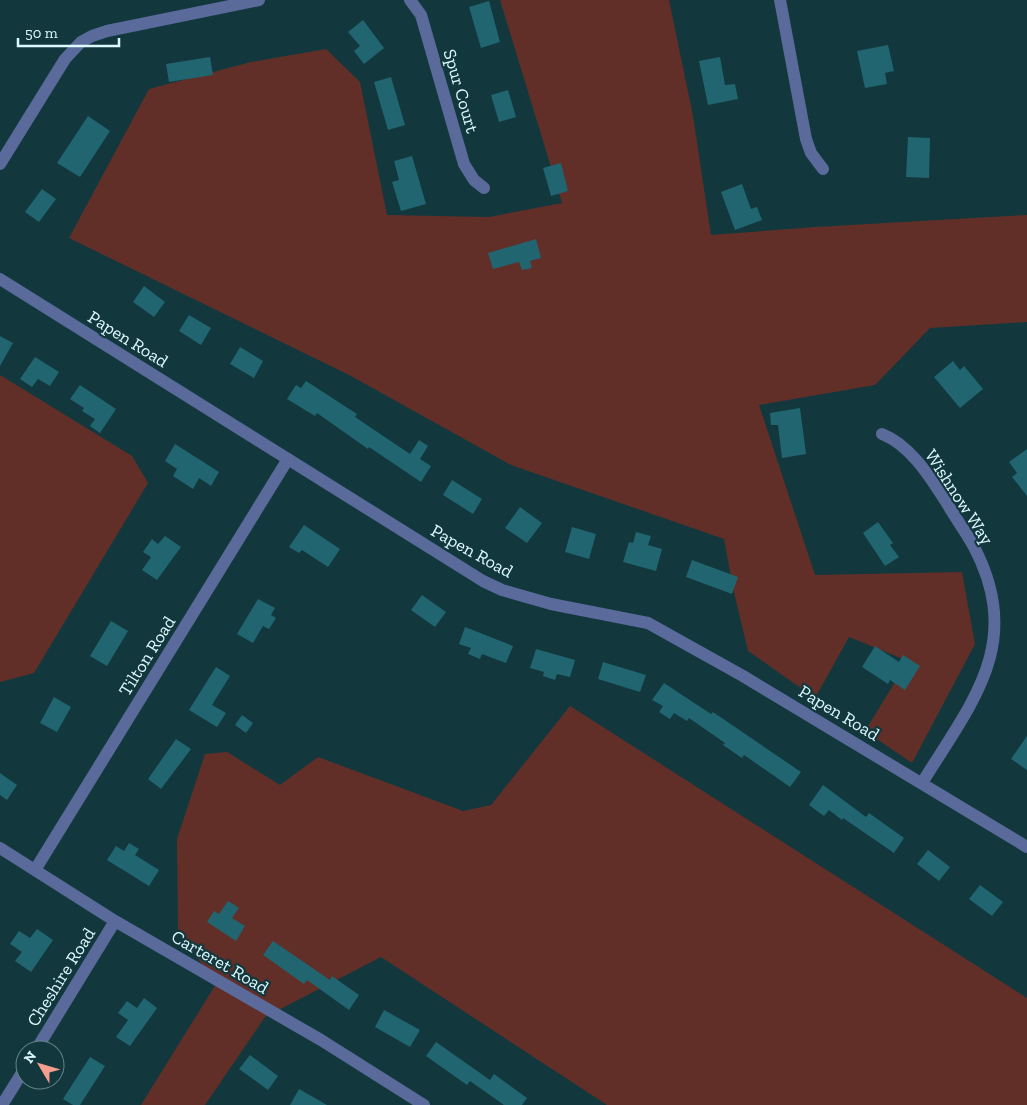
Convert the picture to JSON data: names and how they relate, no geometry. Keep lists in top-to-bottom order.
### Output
{
  "streets": {
    "street": [
      "Spur Court",
      "Papen Road",
      "Wishnow Way",
      "Tilton Road",
      "Carteret Road",
      "Cheshire Road"
    ]
  },
  "crossings": [
    ["Papen Road", "Wishnow Way"],
    ["Papen Road", "Tilton Road"],
    ["Tilton Road", "Carteret Road"],
    ["Carteret Road", "Cheshire Road"]
  ],
  "scale_bar": "50 m",
  "north": "top left"
}
